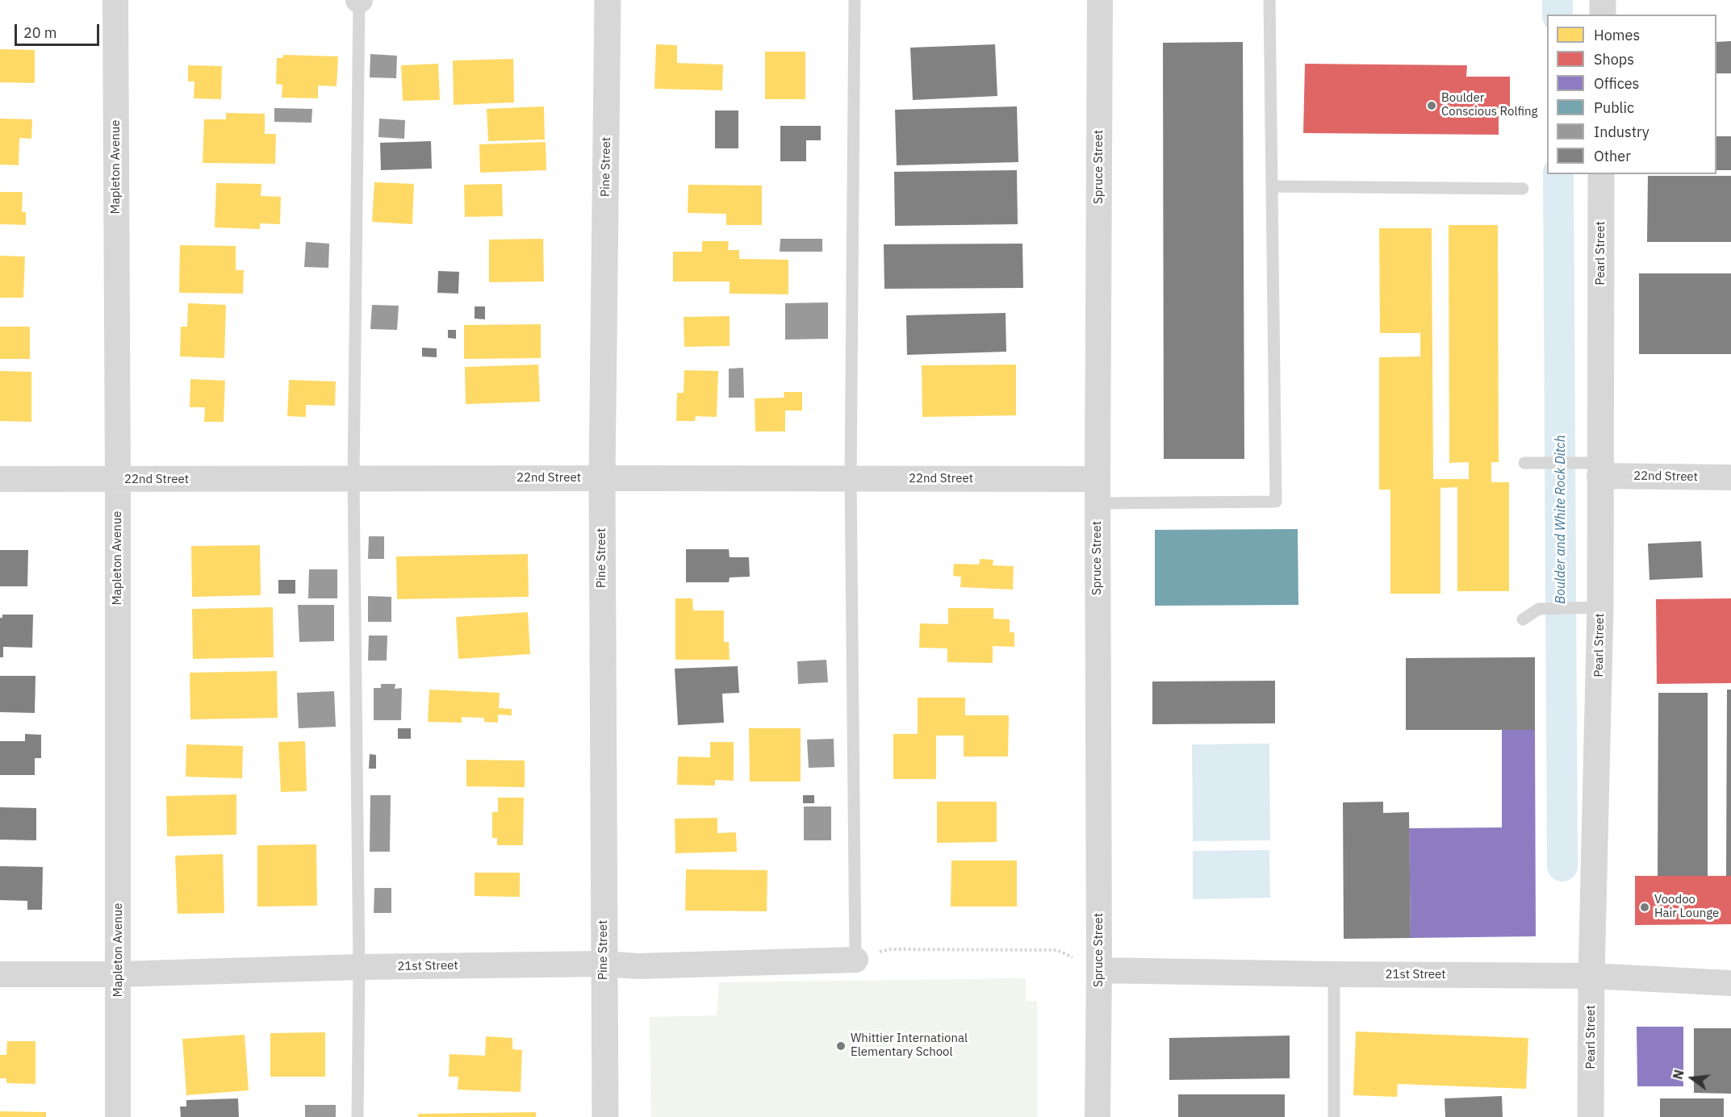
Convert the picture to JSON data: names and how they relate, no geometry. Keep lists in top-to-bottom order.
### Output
{
  "streets": {
    "street": [
      "Mapleton Avenue",
      "Pine Street",
      "Spruce Street",
      "Pearl Street",
      "22nd Street",
      "21st Street"
    ]
  },
  "crossings": [
    ["Mapleton Avenue", "22nd Street"],
    ["Mapleton Avenue", "21st Street"],
    ["Pine Street", "22nd Street"],
    ["Pine Street", "21st Street"],
    ["Spruce Street", "22nd Street"],
    ["Spruce Street", "21st Street"],
    ["Pearl Street", "22nd Street"],
    ["Pearl Street", "21st Street"]
  ],
  "water": ["Boulder and White Rock Ditch"],
  "places": ["Boulder Conscious Rolfing", "Voodoo Hair Lounge", "Whittier International Elementary School"],
  "legend": [
    "Homes",
    "Shops",
    "Offices",
    "Public",
    "Industry",
    "Other"
  ],
  "scale_bar": "20 m",
  "north": "left"
}
